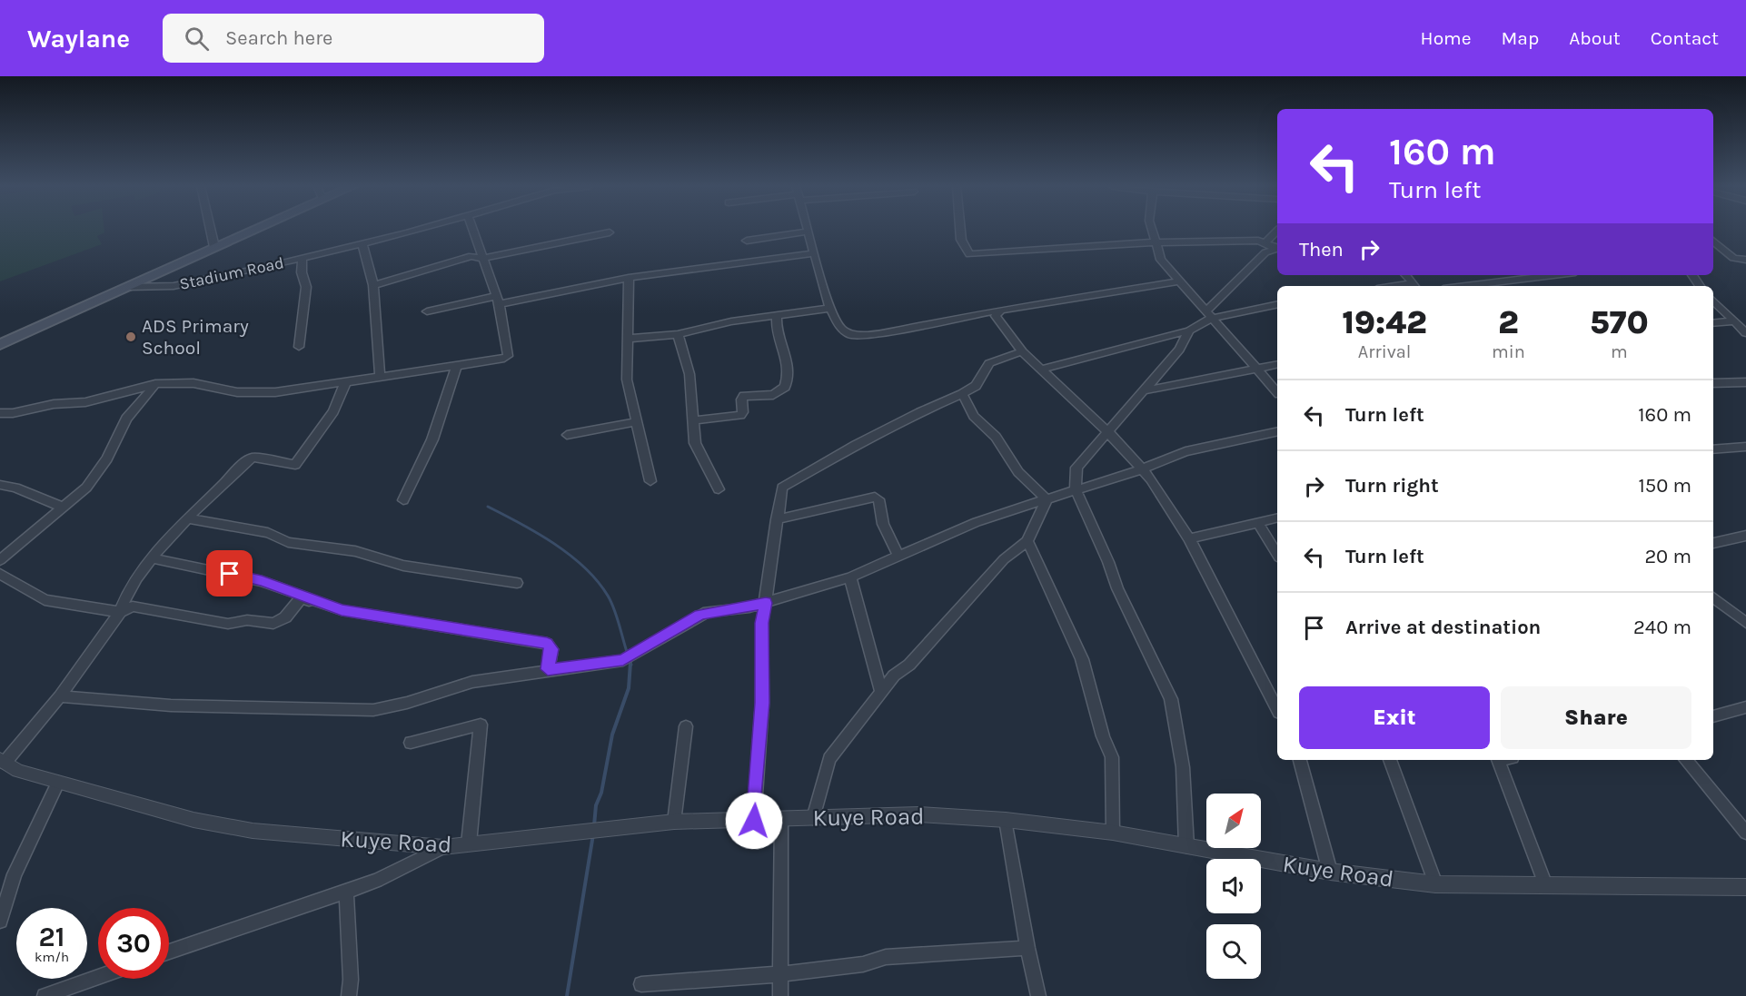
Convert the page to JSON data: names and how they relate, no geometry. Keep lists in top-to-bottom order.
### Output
{
  "streets": {
    "street": ["Stadium Road", "Kuye Road"]
  },
  "places": ["ADS Primary School"],
  "north": "top right",
  "page": {
    "header": "Waylane",
    "search": "Search here",
    "nav": [
      "Home",
      "Map",
      "About",
      "Contact"
    ],
    "turn": ["160 m", "Turn left"],
    "then": "Then",
    "eta": [
      "19:42",
      "Arrival",
      "2",
      "min",
      "570",
      "m"
    ],
    "list": [
      {
        "name": "Turn left",
        "value": "160 m"
      },
      {
        "name": "Turn right",
        "value": "150 m"
      },
      {
        "name": "Turn left",
        "value": "20 m"
      },
      {
        "name": "Arrive at destination",
        "value": "240 m"
      }
    ],
    "buttons": ["Exit", "Share"],
    "speed": "21 km/h",
    "limit": "30"
  }
}
